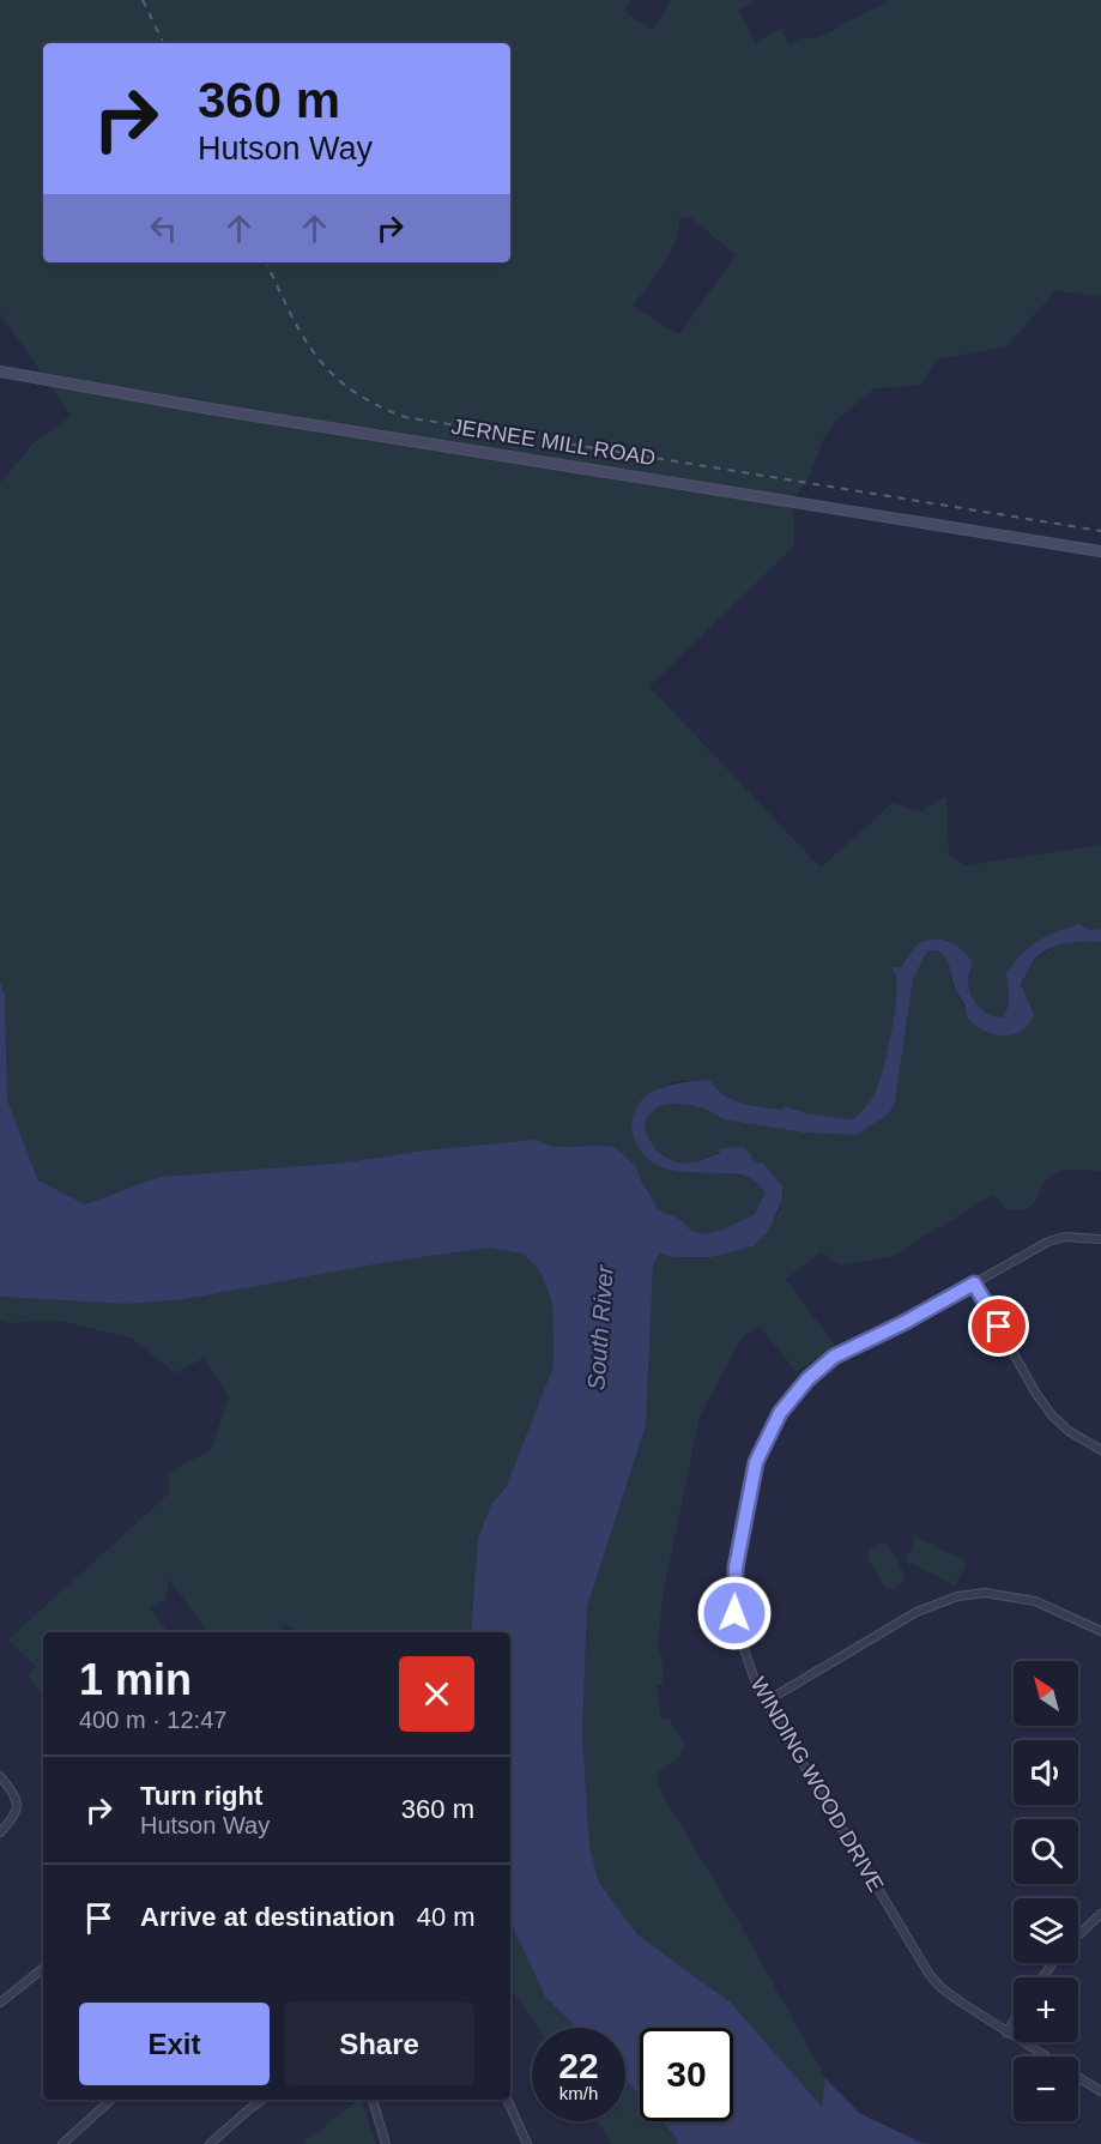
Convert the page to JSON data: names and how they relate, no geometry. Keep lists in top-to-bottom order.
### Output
{
  "streets": {
    "street": ["JERNEE MILL ROAD", "WINDING WOOD DRIVE"]
  },
  "water": ["South River"],
  "north": "top left",
  "page": {
    "turn": ["360 m", "Hutson Way"],
    "heading": ["1 min", "400 m · 12:47"],
    "map_buttons": ["+", "−"],
    "list": [
      {
        "name": "Turn right",
        "note": "Hutson Way",
        "value": "360 m"
      },
      {
        "name": "Arrive at destination",
        "value": "40 m"
      }
    ],
    "buttons": ["Exit", "Share"],
    "speed": "22 km/h",
    "limit": "30"
  }
}
